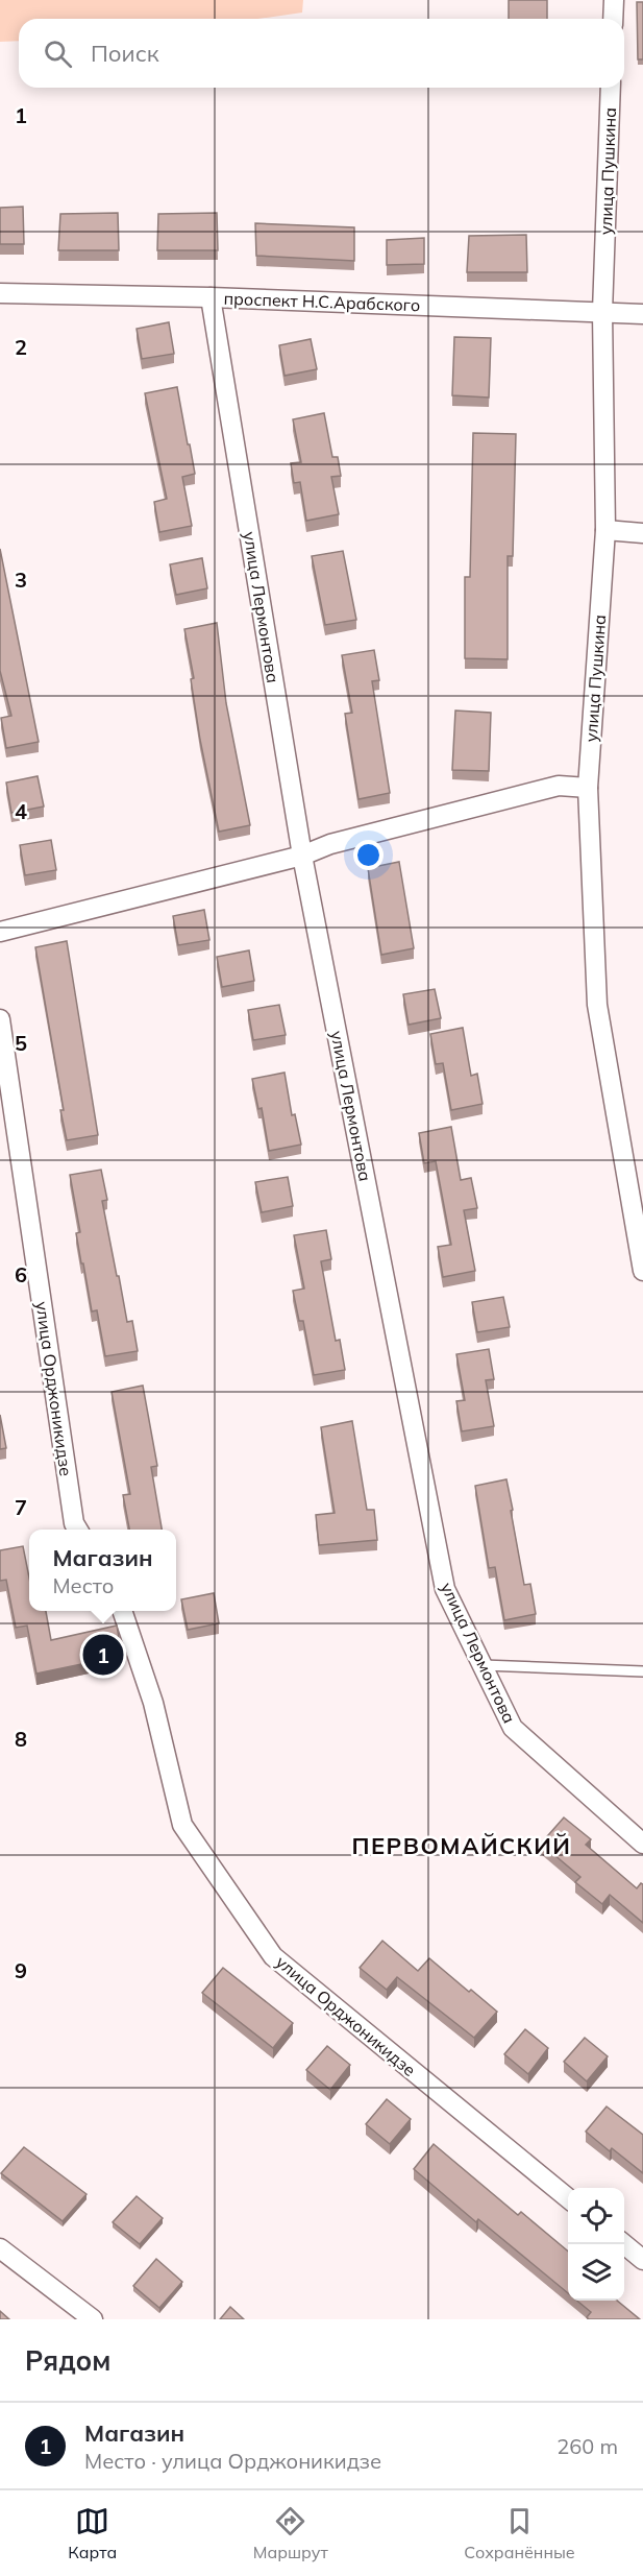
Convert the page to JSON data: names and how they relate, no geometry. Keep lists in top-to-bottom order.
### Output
{
  "streets": {
    "street": [
      "улица Пушкина",
      "проспект Н.С.Арабского",
      "улица Лермонтова",
      "улица Орджоникидзе"
    ]
  },
  "crossings": [
    ["улица Пушкина", "проспект Н.С.Арабского"],
    ["проспект Н.С.Арабского", "улица Лермонтова"]
  ],
  "districts": ["ПЕРВОМАЙСКИЙ"],
  "page": {
    "search": "Поиск",
    "popup": ["Магазин", "Место"],
    "pins": "1",
    "heading": "Рядом",
    "list": [
      {
        "mark": "1",
        "name": "Магазин",
        "note": "Место · улица Орджоникидзе",
        "value": "260 m"
      }
    ],
    "nav": ["Карта", "Маршрут", "Сохранённые"]
  },
  "grid": {
    "rows": [
      "1",
      "2",
      "3",
      "4",
      "5",
      "6",
      "7",
      "8",
      "9"
    ]
  }
}
